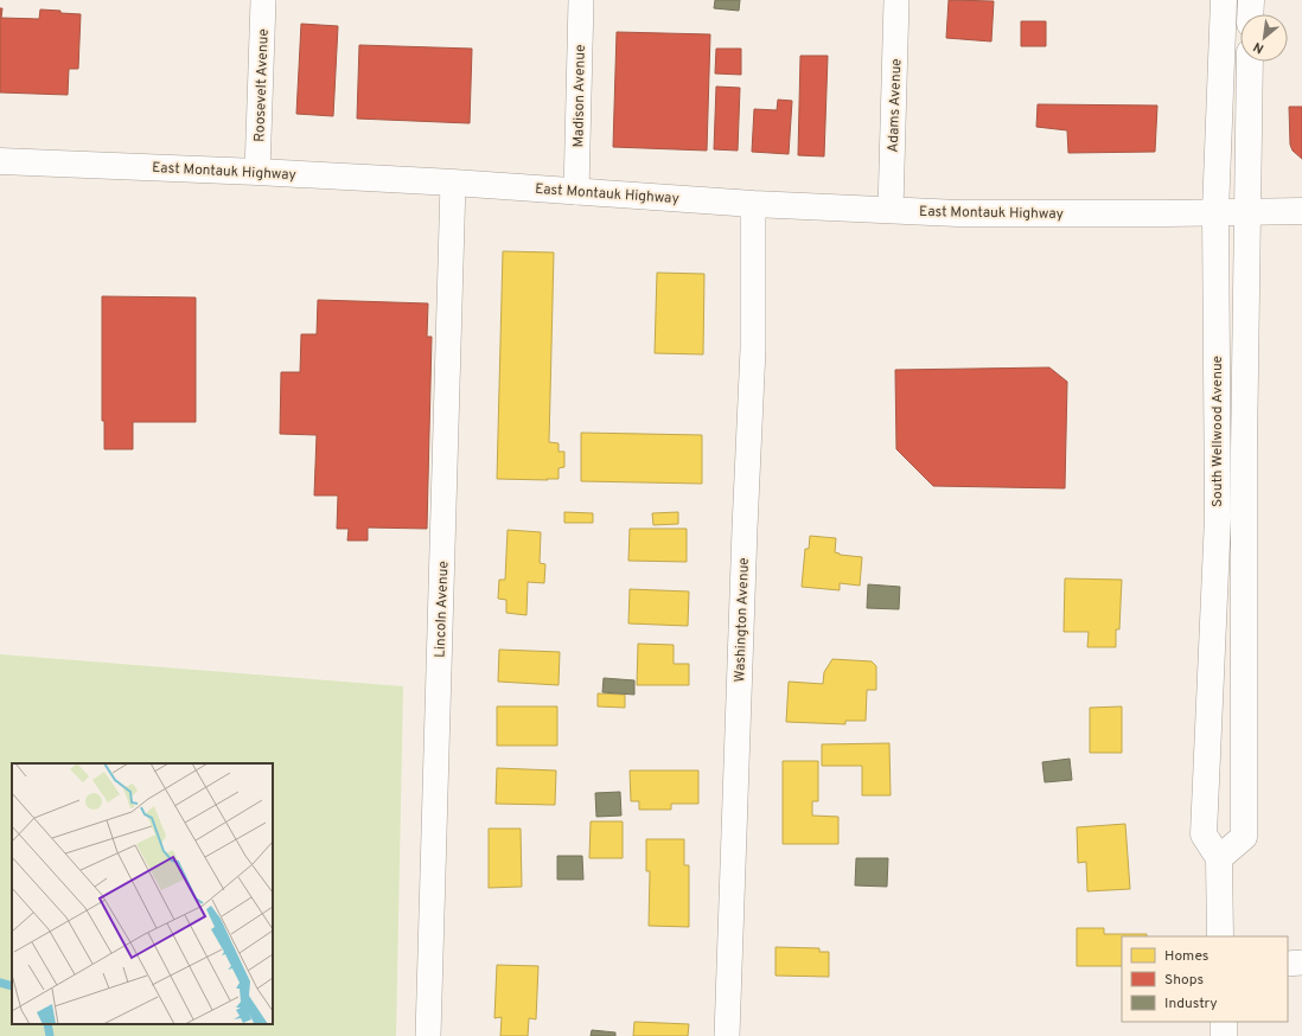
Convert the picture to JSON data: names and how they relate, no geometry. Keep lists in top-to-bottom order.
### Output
{
  "streets": {
    "main road": ["East Montauk Highway", "South Wellwood Avenue"],
    "street": [
      "Roosevelt Avenue",
      "Madison Avenue",
      "Adams Avenue",
      "Lincoln Avenue",
      "Washington Avenue"
    ]
  },
  "crossings": [
    ["Roosevelt Avenue", "East Montauk Highway"],
    ["Madison Avenue", "East Montauk Highway"],
    ["Adams Avenue", "East Montauk Highway"],
    ["East Montauk Highway", "South Wellwood Avenue"],
    ["East Montauk Highway", "Lincoln Avenue"],
    ["East Montauk Highway", "Washington Avenue"]
  ],
  "legend": ["Homes", "Shops", "Industry"],
  "north": "bottom left"
}
